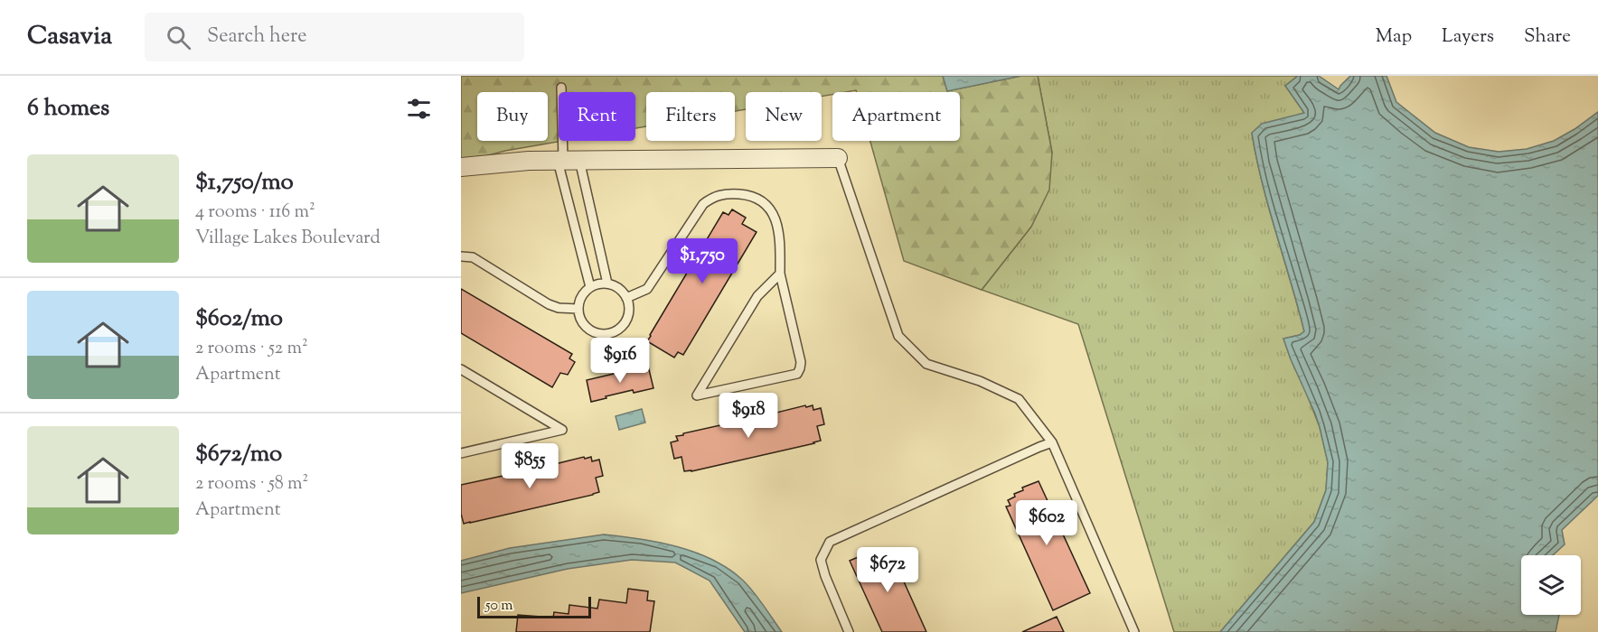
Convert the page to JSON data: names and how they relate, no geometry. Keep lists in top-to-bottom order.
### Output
{
  "scale_bar": "50 m",
  "page": {
    "header": "Casavia",
    "search": "Search here",
    "nav": ["Map", "Layers", "Share"],
    "heading": "6 homes",
    "chip": [
      "Buy",
      "Rent",
      "Filters",
      "New",
      "Apartment"
    ],
    "list": [
      {
        "name": "$1,750/mo",
        "note": "4 rooms · 116 m² · Village Lakes Boulevard"
      },
      {
        "name": "$602/mo",
        "note": "2 rooms · 52 m² · Apartment"
      },
      {
        "name": "$672/mo",
        "note": "2 rooms · 58 m² · Apartment"
      }
    ],
    "price": [
      "$1,750",
      "$916",
      "$918",
      "$855",
      "$602",
      "$672"
    ],
    "scale": "50 m"
  }
}
